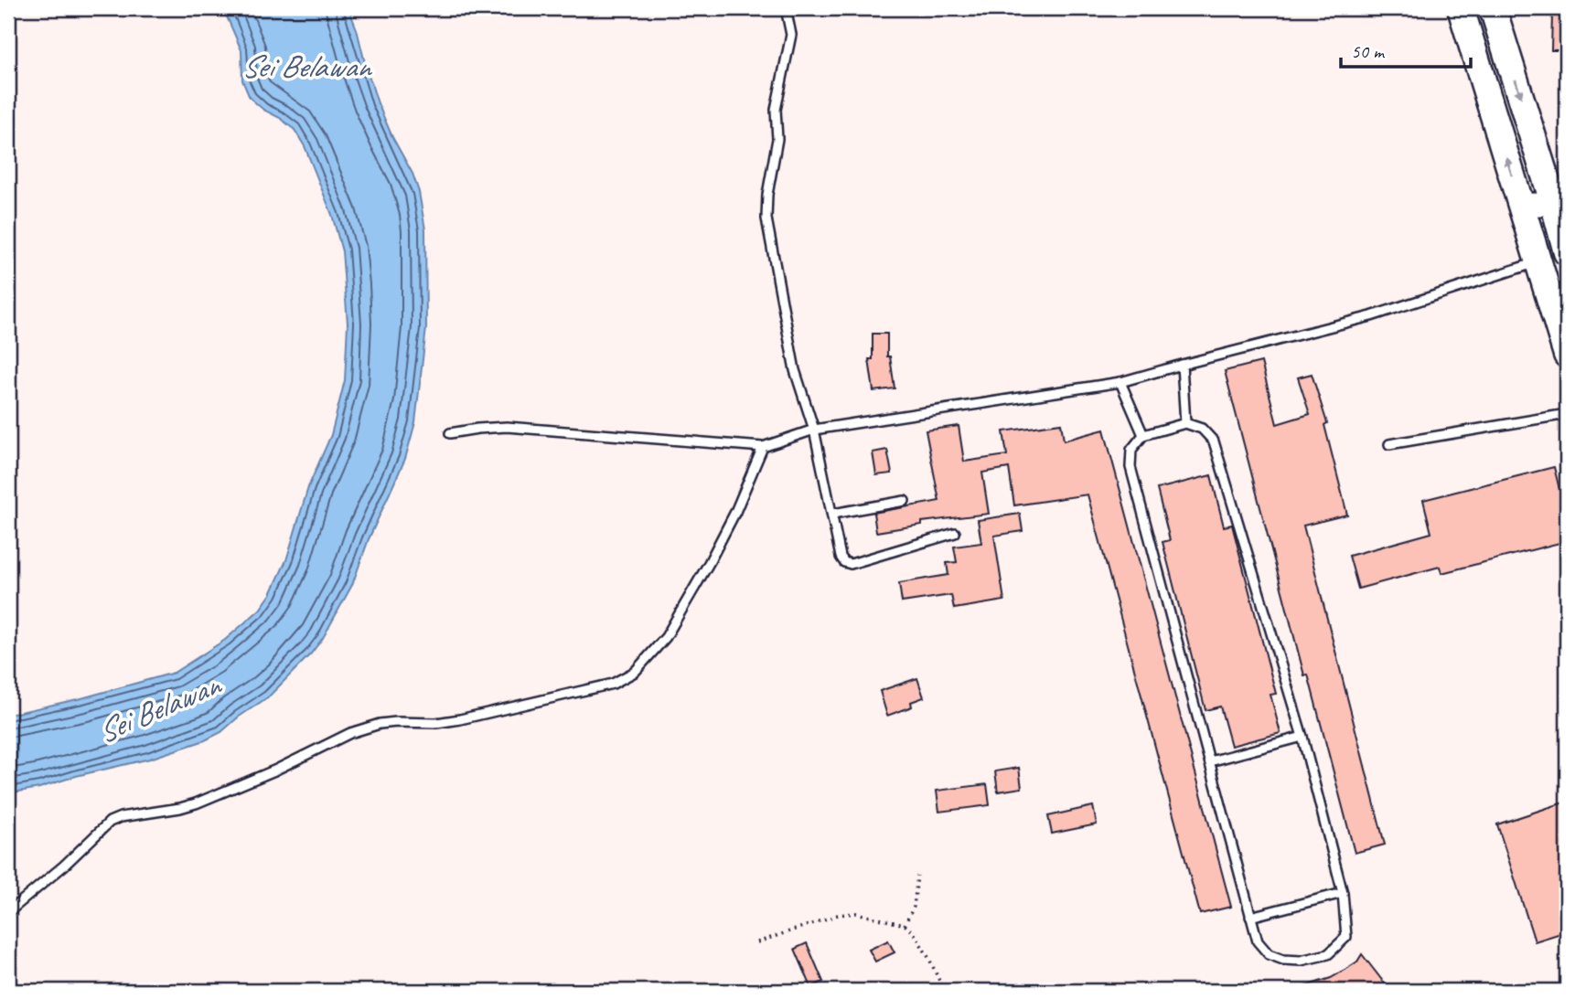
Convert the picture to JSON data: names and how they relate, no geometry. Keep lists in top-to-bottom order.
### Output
{
  "water": ["Sei Belawan"],
  "scale_bar": "50 m"
}
